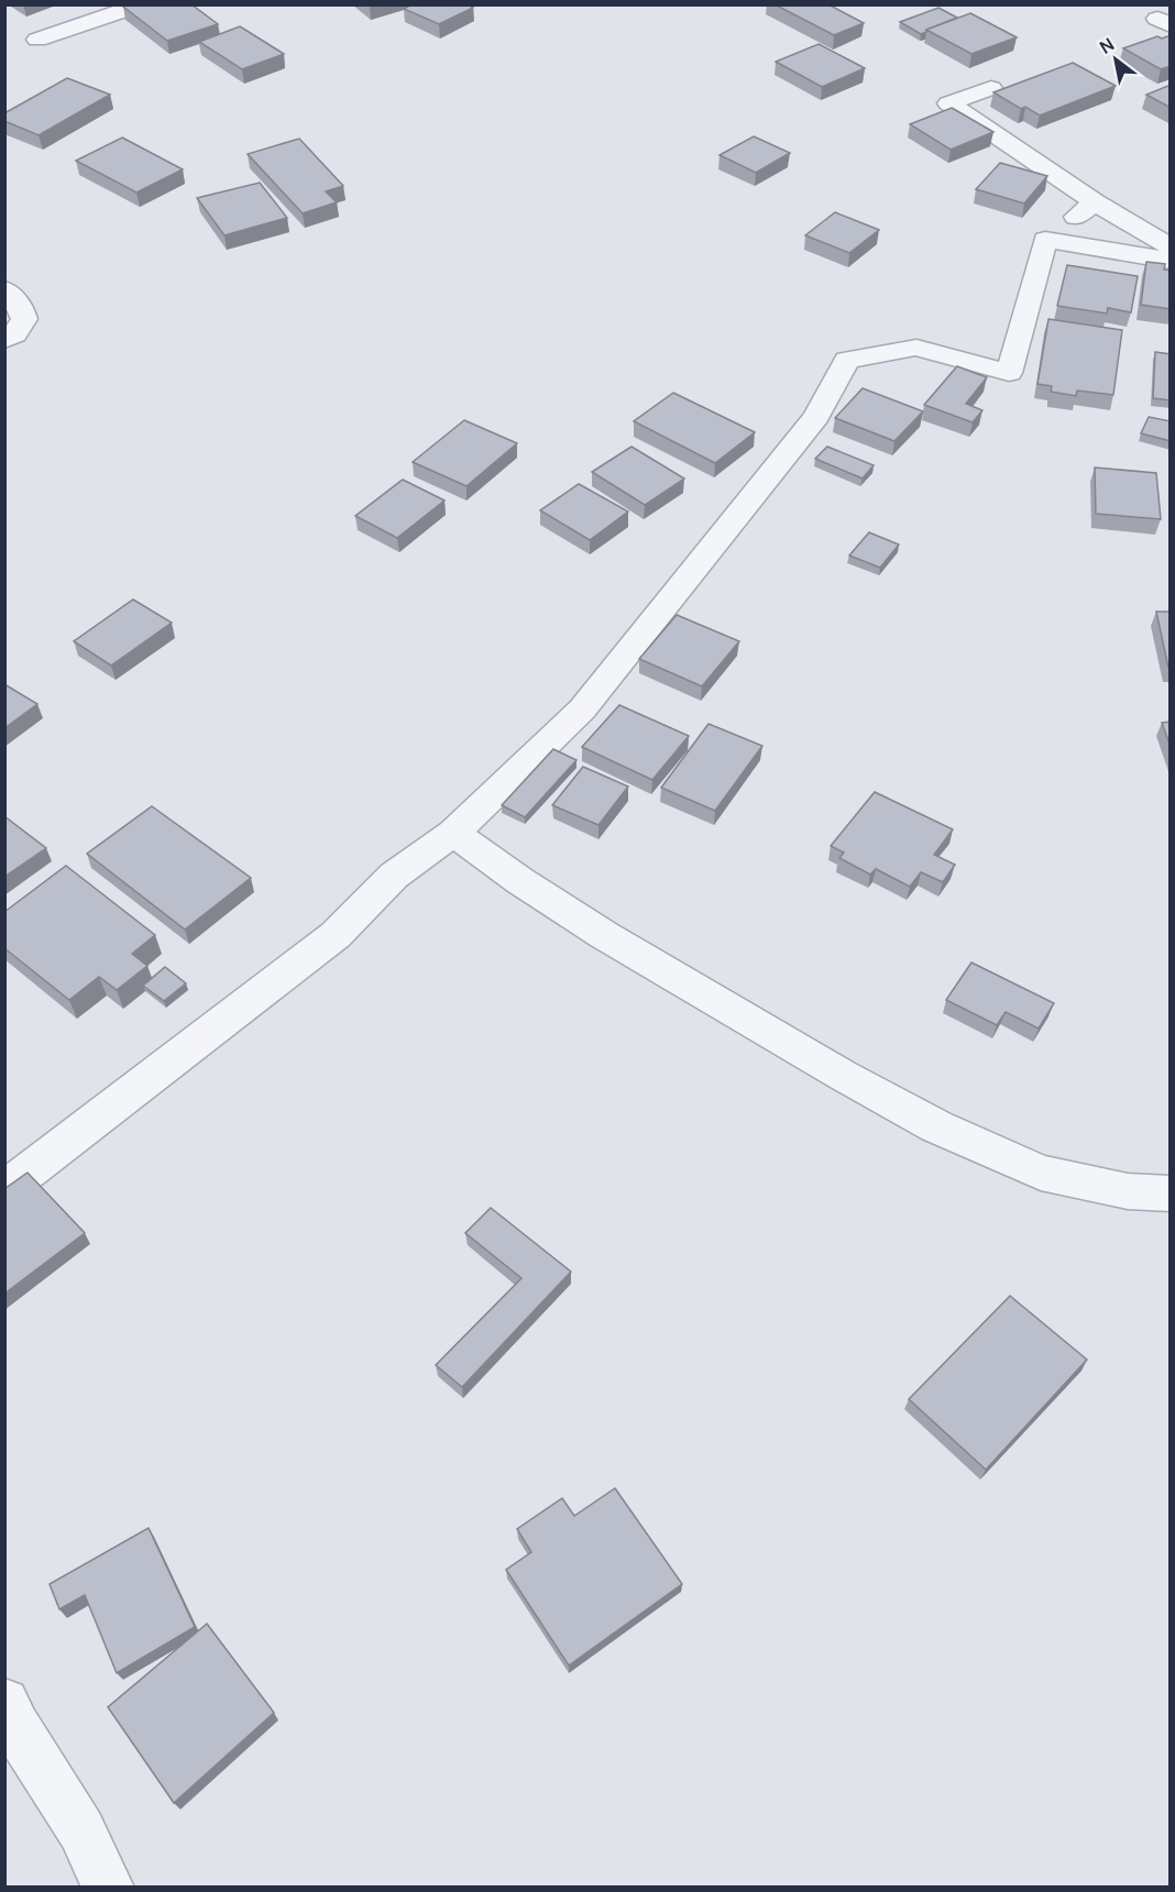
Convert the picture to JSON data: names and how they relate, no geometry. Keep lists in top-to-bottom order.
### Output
{
  "north": "top left"
}
